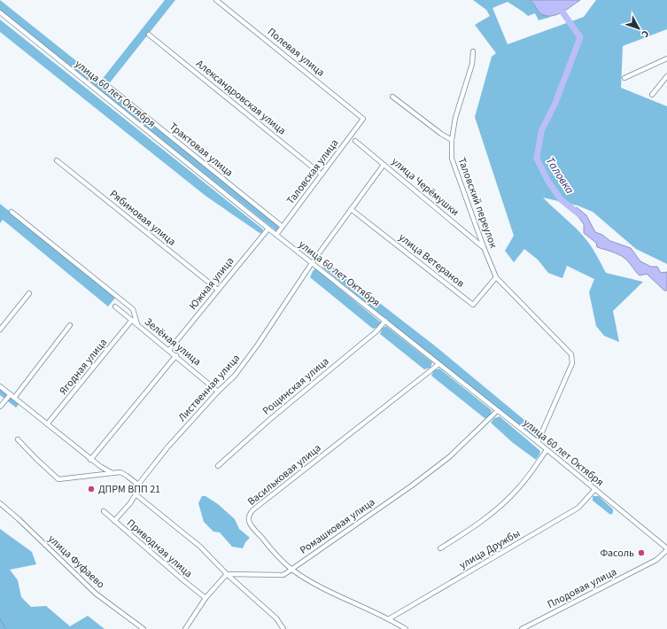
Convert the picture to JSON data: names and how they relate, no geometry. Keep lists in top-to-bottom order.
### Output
{
  "streets": {
    "street": [
      "Полевая улица",
      "улица 60 лет Октября",
      "Александровская улица",
      "Трактовая улица",
      "Таловская улица",
      "улица Черёмушки",
      "Таловский переулок",
      "Рябиновая улица",
      "улица Ветеранов",
      "Южная улица",
      "Зелёная улица",
      "Ягодная улица",
      "Рощинская улица",
      "Лиственная улица",
      "Васильковая улица",
      "Ромашковая улица",
      "Приводная улица",
      "улица Дружбы",
      "улица Фуфаево",
      "Плодовая улица"
    ]
  },
  "crossings": [
    ["Полевая улица", "Таловская улица"],
    ["улица 60 лет Октября", "Таловская улица"],
    ["улица 60 лет Октября", "Южная улица"],
    ["улица 60 лет Октября", "Рощинская улица"],
    ["улица 60 лет Октября", "Лиственная улица"],
    ["улица 60 лет Октября", "Васильковая улица"],
    ["улица 60 лет Октября", "Ромашковая улица"],
    ["улица 60 лет Октября", "улица Дружбы"],
    ["улица 60 лет Октября", "Плодовая улица"],
    ["Александровская улица", "Таловская улица"],
    ["Трактовая улица", "Таловская улица"],
    ["улица Черёмушки", "Таловский переулок"],
    ["улица Черёмушки", "Лиственная улица"],
    ["Таловский переулок", "улица Ветеранов"],
    ["Рябиновая улица", "Южная улица"],
    ["улица Ветеранов", "Лиственная улица"],
    ["Южная улица", "Зелёная улица"],
    ["Зелёная улица", "Ягодная улица"],
    ["Зелёная улица", "Лиственная улица"],
    ["Лиственная улица", "Приводная улица"],
    ["Васильковая улица", "Ромашковая улица"],
    ["Васильковая улица", "улица Дружбы"]
  ],
  "water": ["Таловка"],
  "places": ["ДПРМ ВПП 21", "Фасоль"],
  "north": "bottom right"
}
